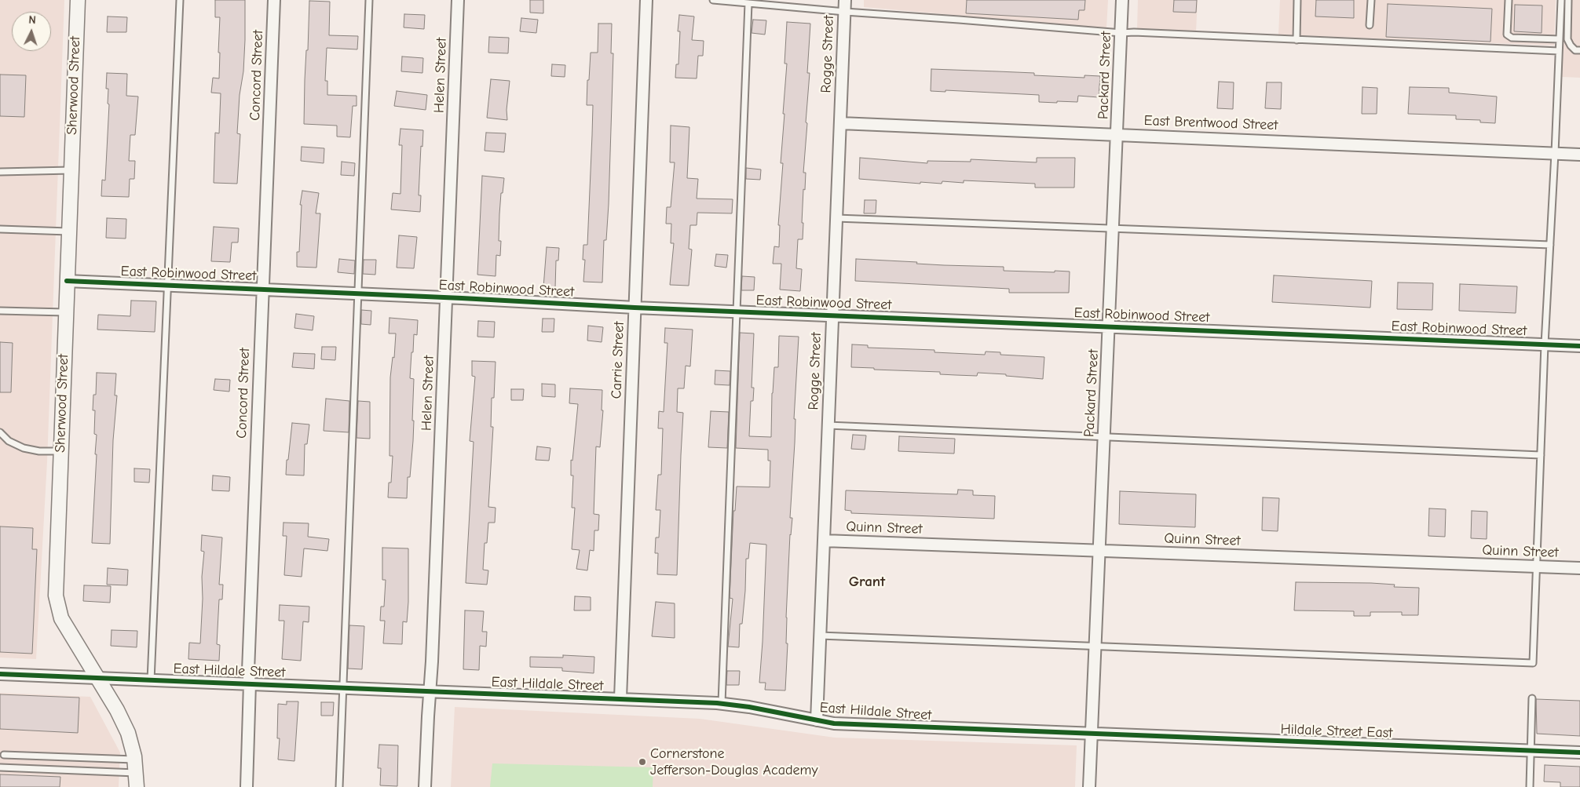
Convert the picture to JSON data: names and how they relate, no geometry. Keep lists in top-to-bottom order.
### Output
{
  "streets": {
    "street": [
      "Rogge Street",
      "Concord Street",
      "Helen Street",
      "Packard Street",
      "Sherwood Street",
      "East Brentwood Street",
      "East Robinwood Street",
      "Carrie Street",
      "Quinn Street",
      "East Hildale Street",
      "Hildale Street East"
    ]
  },
  "crossings": [
    ["Rogge Street", "East Brentwood Street"],
    ["Rogge Street", "East Robinwood Street"],
    ["Rogge Street", "Quinn Street"],
    ["Rogge Street", "East Hildale Street"],
    ["Concord Street", "East Robinwood Street"],
    ["Concord Street", "East Hildale Street"],
    ["Helen Street", "East Robinwood Street"],
    ["Helen Street", "East Hildale Street"],
    ["Packard Street", "East Brentwood Street"],
    ["Packard Street", "East Robinwood Street"],
    ["Packard Street", "Quinn Street"],
    ["Packard Street", "East Hildale Street"],
    ["Packard Street", "Hildale Street East"],
    ["Sherwood Street", "East Robinwood Street"],
    ["Sherwood Street", "East Hildale Street"],
    ["East Robinwood Street", "Carrie Street"],
    ["Carrie Street", "East Hildale Street"],
    ["East Hildale Street", "Hildale Street East"]
  ],
  "districts": ["Grant"],
  "places": ["Cornerstone Jefferson-Douglas Academy"],
  "north": "top"
}
